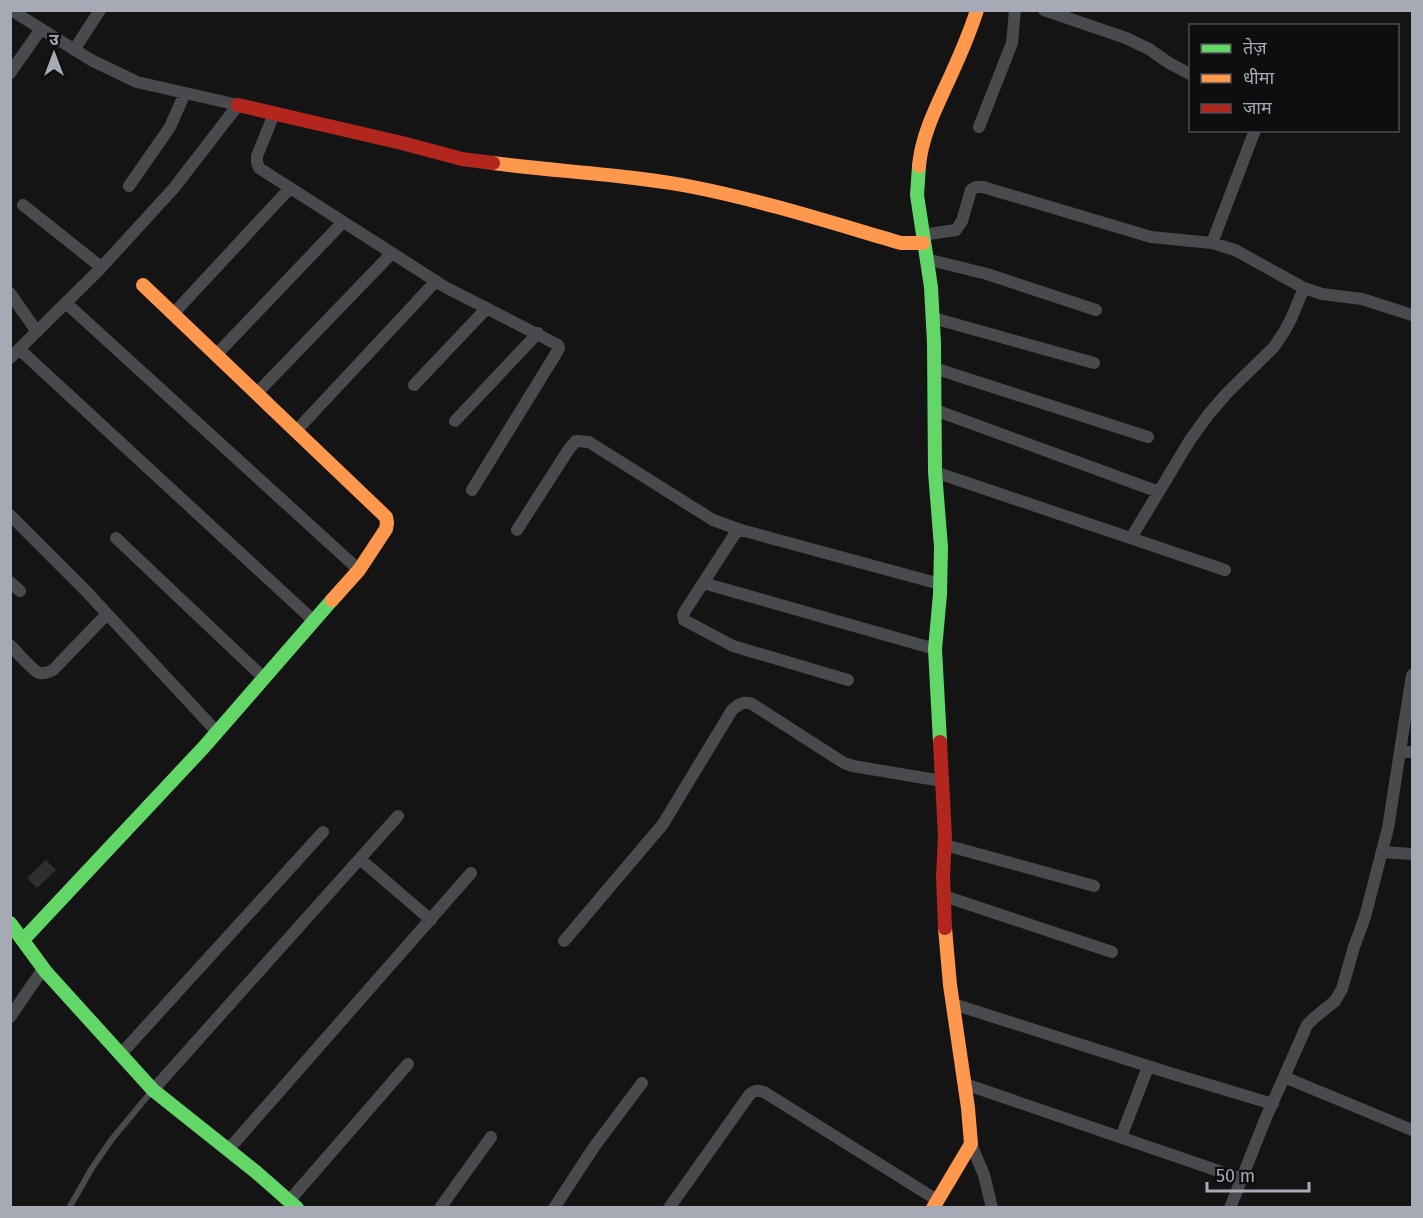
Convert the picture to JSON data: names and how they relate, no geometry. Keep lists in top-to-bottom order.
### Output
{
  "legend": ["तेज़", "धीमा", "जाम"],
  "scale_bar": "50 m",
  "north": "top"
}
